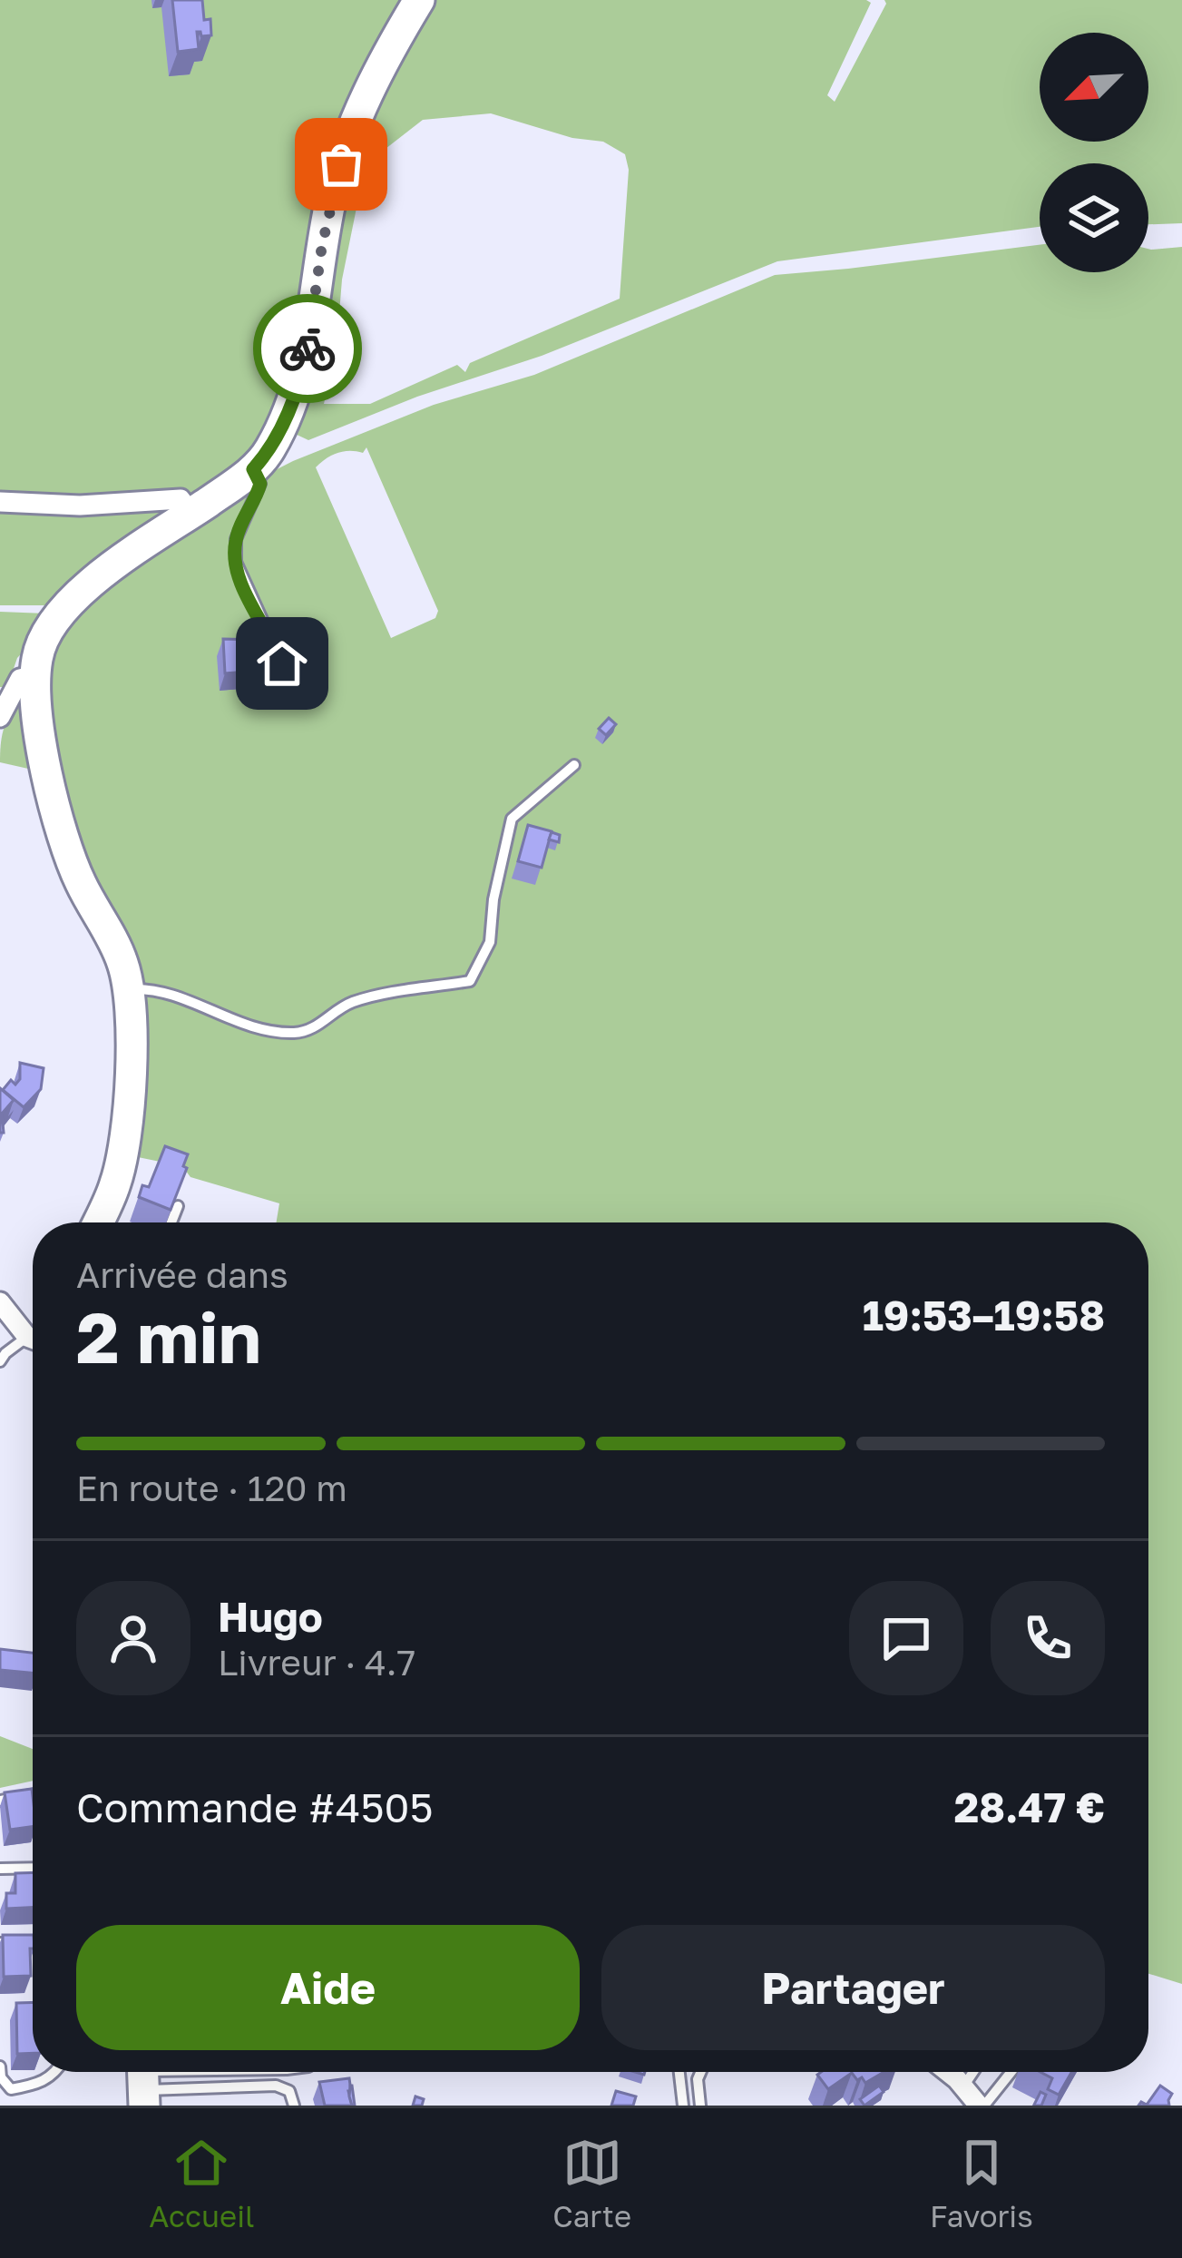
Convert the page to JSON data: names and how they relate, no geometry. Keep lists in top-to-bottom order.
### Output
{
  "north": "bottom left",
  "page": {
    "heading": ["2 min", "Arrivée dans", "19:53–19:58"],
    "panel": [
      "Hugo",
      "Livreur · 4.7",
      "Commande #4505",
      "28.47 €"
    ],
    "bar": "En route · 120 m",
    "buttons": ["Aide", "Partager"],
    "tabs": ["Accueil", "Carte", "Favoris"]
  }
}
